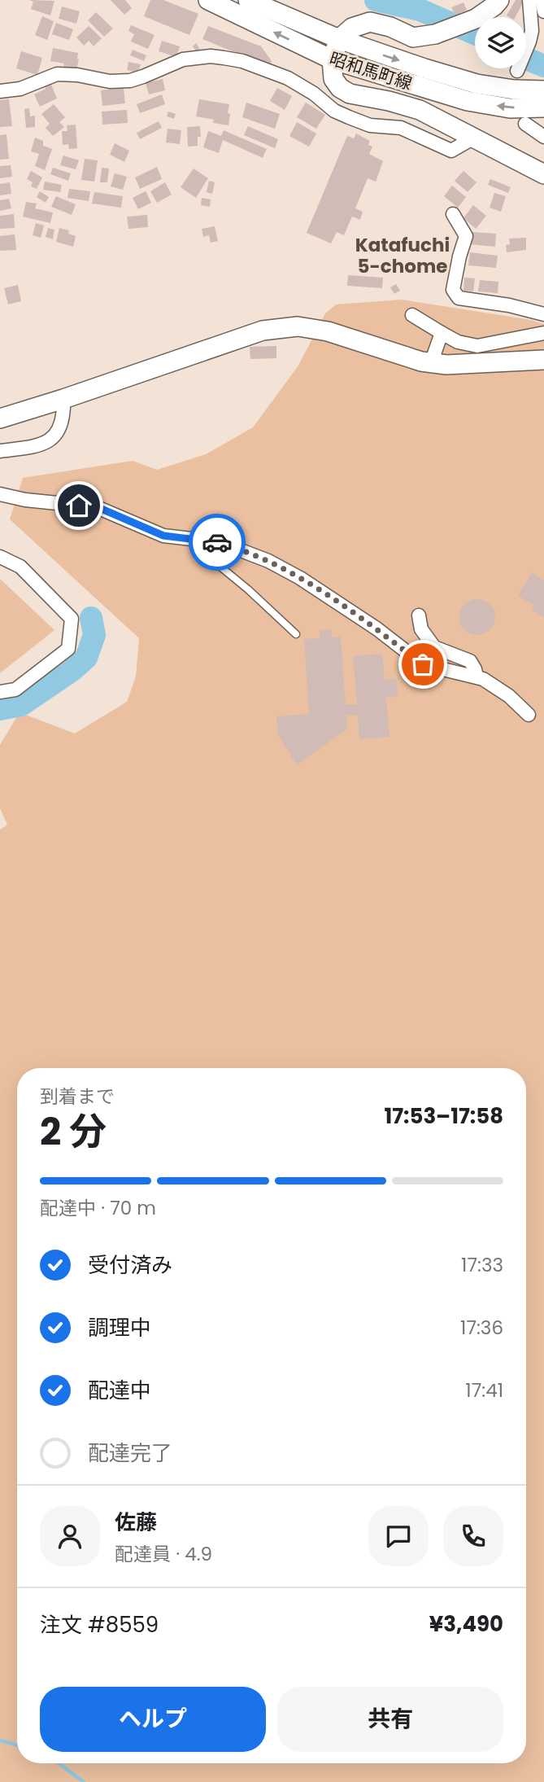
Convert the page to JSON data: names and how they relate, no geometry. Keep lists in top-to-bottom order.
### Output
{
  "streets": {
    "street": ["昭和馬町線"]
  },
  "districts": ["Katafuchi 5-chome"],
  "page": {
    "heading": ["2 分", "到着まで", "17:53–17:58"],
    "panel": [
      "佐藤",
      "配達員 · 4.9",
      "注文 #8559",
      "¥3,490"
    ],
    "bar": "配達中 · 70 m",
    "list": [
      ["受付済み", "17:33"],
      ["調理中", "17:36"],
      ["配達中", "17:41"],
      "配達完了"
    ],
    "buttons": ["ヘルプ", "共有"]
  }
}
